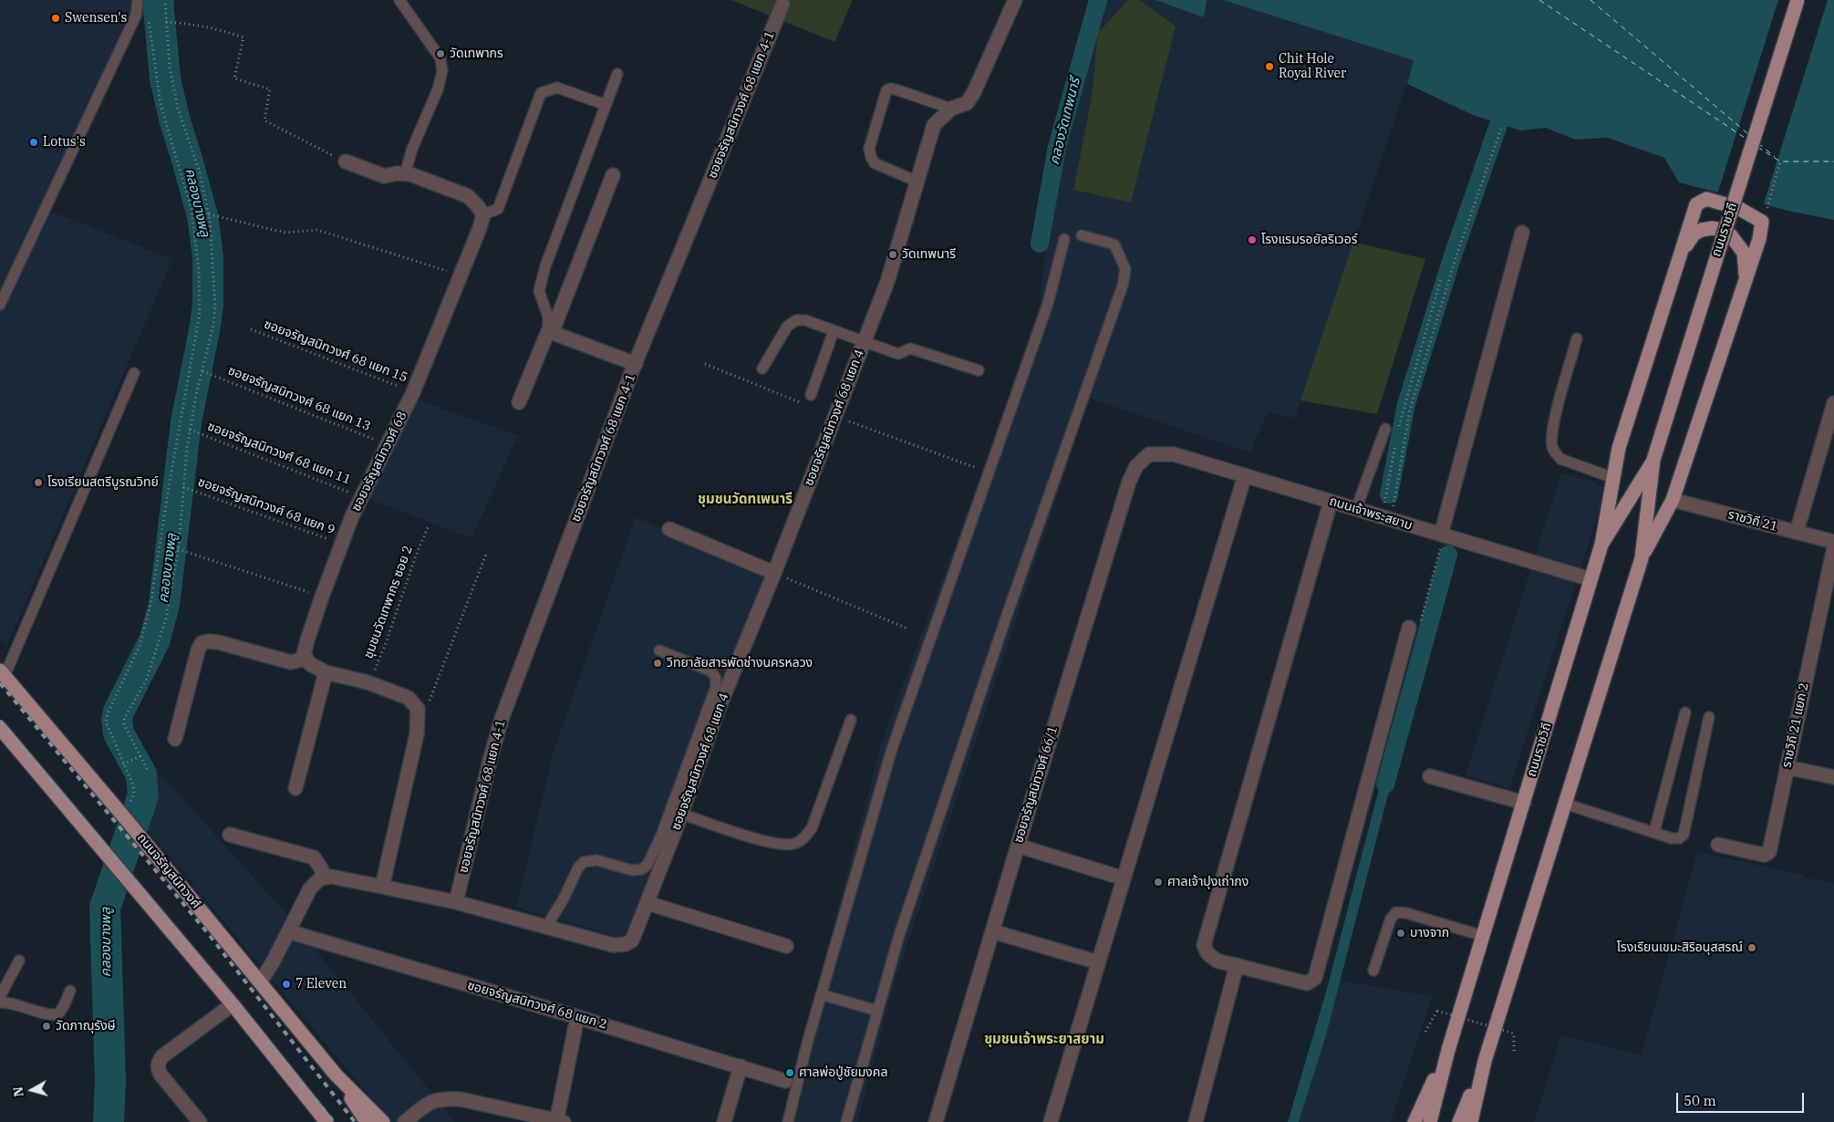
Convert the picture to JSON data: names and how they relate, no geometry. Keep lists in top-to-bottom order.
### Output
{
  "streets": {
    "main road": ["ถนนราชวิถี", "ถนนจรัญสนิทวงศ์"],
    "street": [
      "ซอยจรัญสนิทวงศ์ 68 แยก 4-1",
      "ซอยจรัญสนิทวงศ์ 68 แยก 4",
      "ซอยจรัญสนิทวงศ์ 68",
      "ถนนเจ้าพระสยาม",
      "ราชวิถี 21",
      "ราชวิถี 21 แยก 2",
      "ซอยจรัญสนิทวงศ์ 66/1",
      "ซอยจรัญสนิทวงศ์ 68 แยก 2"
    ],
    "path": [
      "ซอยจรัญสนิทวงศ์ 68 แยก 15",
      "ซอยจรัญสนิทวงศ์ 68 แยก 13",
      "ซอยจรัญสนิทวงศ์ 68 แยก 11",
      "ซอยจรัญสนิทวงศ์ 68 แยก 9",
      "ชุมชนวัดเทพากร ซอย 2"
    ]
  },
  "crossings": [
    ["ซอยจรัญสนิทวงศ์ 68 แยก 4-1", "ซอยจรัญสนิทวงศ์ 68 แยก 4"],
    ["ถนนราชวิถี", "ถนนเจ้าพระสยาม"],
    ["ซอยจรัญสนิทวงศ์ 68 แยก 15", "ซอยจรัญสนิทวงศ์ 68"],
    ["ซอยจรัญสนิทวงศ์ 68 แยก 13", "ซอยจรัญสนิทวงศ์ 68"],
    ["ซอยจรัญสนิทวงศ์ 68 แยก 11", "ซอยจรัญสนิทวงศ์ 68"],
    ["ซอยจรัญสนิทวงศ์ 68", "ซอยจรัญสนิทวงศ์ 68 แยก 9"],
    ["ถนนเจ้าพระสยาม", "ซอยจรัญสนิทวงศ์ 66/1"]
  ],
  "districts": ["ชุมชนวัดทเพนารี", "ชุมชนเจ้าพระยาสยาม"],
  "water": ["คลองวัดเทพนารี", "คลองบางพลู"],
  "places": [
    "Swensen's",
    "วัดเทพากร",
    "Chit Hole Royal River",
    "Lotus's",
    "โรงแรมรอยัลริเวอร์",
    "วัดเทพนารี",
    "โรงเรียนสตรีบูรณวิทย์",
    "วิทยาลัยสารพัดช่างนครหลวง",
    "ศาลเจ้าปุงเถ่ากง",
    "บางจาก",
    "โรงเรียนเขมะสิริอนุสสรณ์",
    "7 Eleven",
    "วัดภาณุรังษี",
    "ศาลพ่อปู่ชัยมงคล"
  ],
  "scale_bar": "50 m",
  "north": "left"
}
